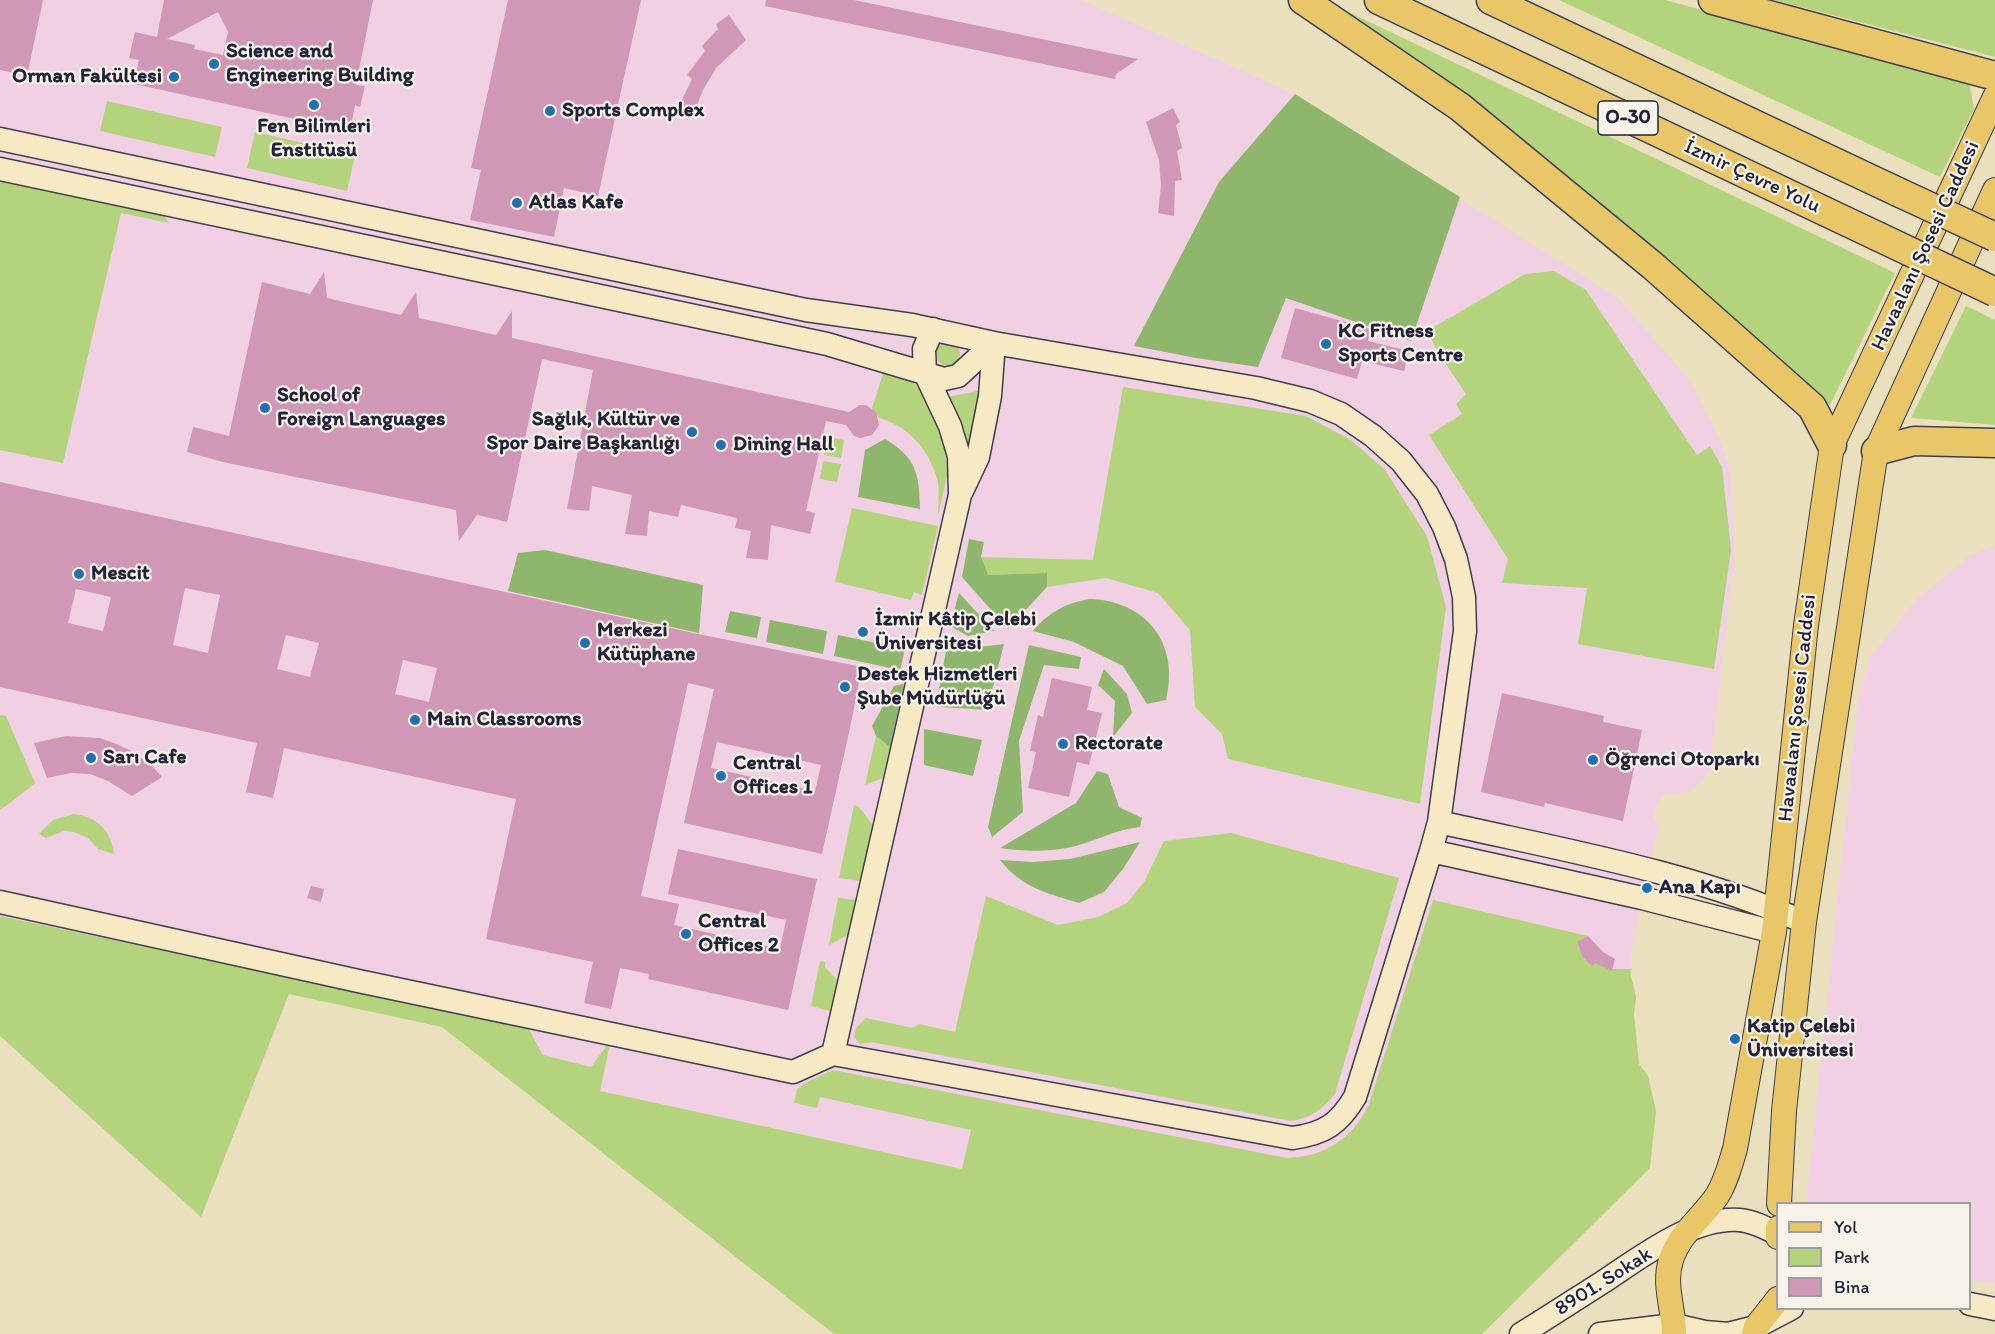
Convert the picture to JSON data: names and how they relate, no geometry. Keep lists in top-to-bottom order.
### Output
{
  "streets": {
    "highway": ["O-30", "İzmir Çevre Yolu"],
    "main road": ["Havaalanı Şosesi Caddesi"],
    "street": ["8901. Sokak"]
  },
  "crossings": [
    ["Havaalanı Şosesi Caddesi", "8901. Sokak"]
  ],
  "places": [
    "Science and Engineering Building",
    "Orman Fakültesi",
    "Fen Bilimleri Enstitüsü",
    "Sports Complex",
    "Atlas Kafe",
    "KC Fitness Sports Centre",
    "School of Foreign Languages",
    "Sağlık, Kültür ve Spor Daire Başkanlığı",
    "Dining Hall",
    "Mescit",
    "İzmir Kâtip Çelebi Üniversitesi",
    "Merkezi Kütüphane",
    "Destek Hizmetleri Şube Müdürlüğü",
    "Main Classrooms",
    "Rectorate",
    "Sarı Cafe",
    "Öğrenci Otoparkı",
    "Central Offices 1",
    "Ana Kapı",
    "Central Offices 2",
    "Katip Çelebi Üniversitesi"
  ],
  "legend": ["Yol", "Park", "Bina"]
}
